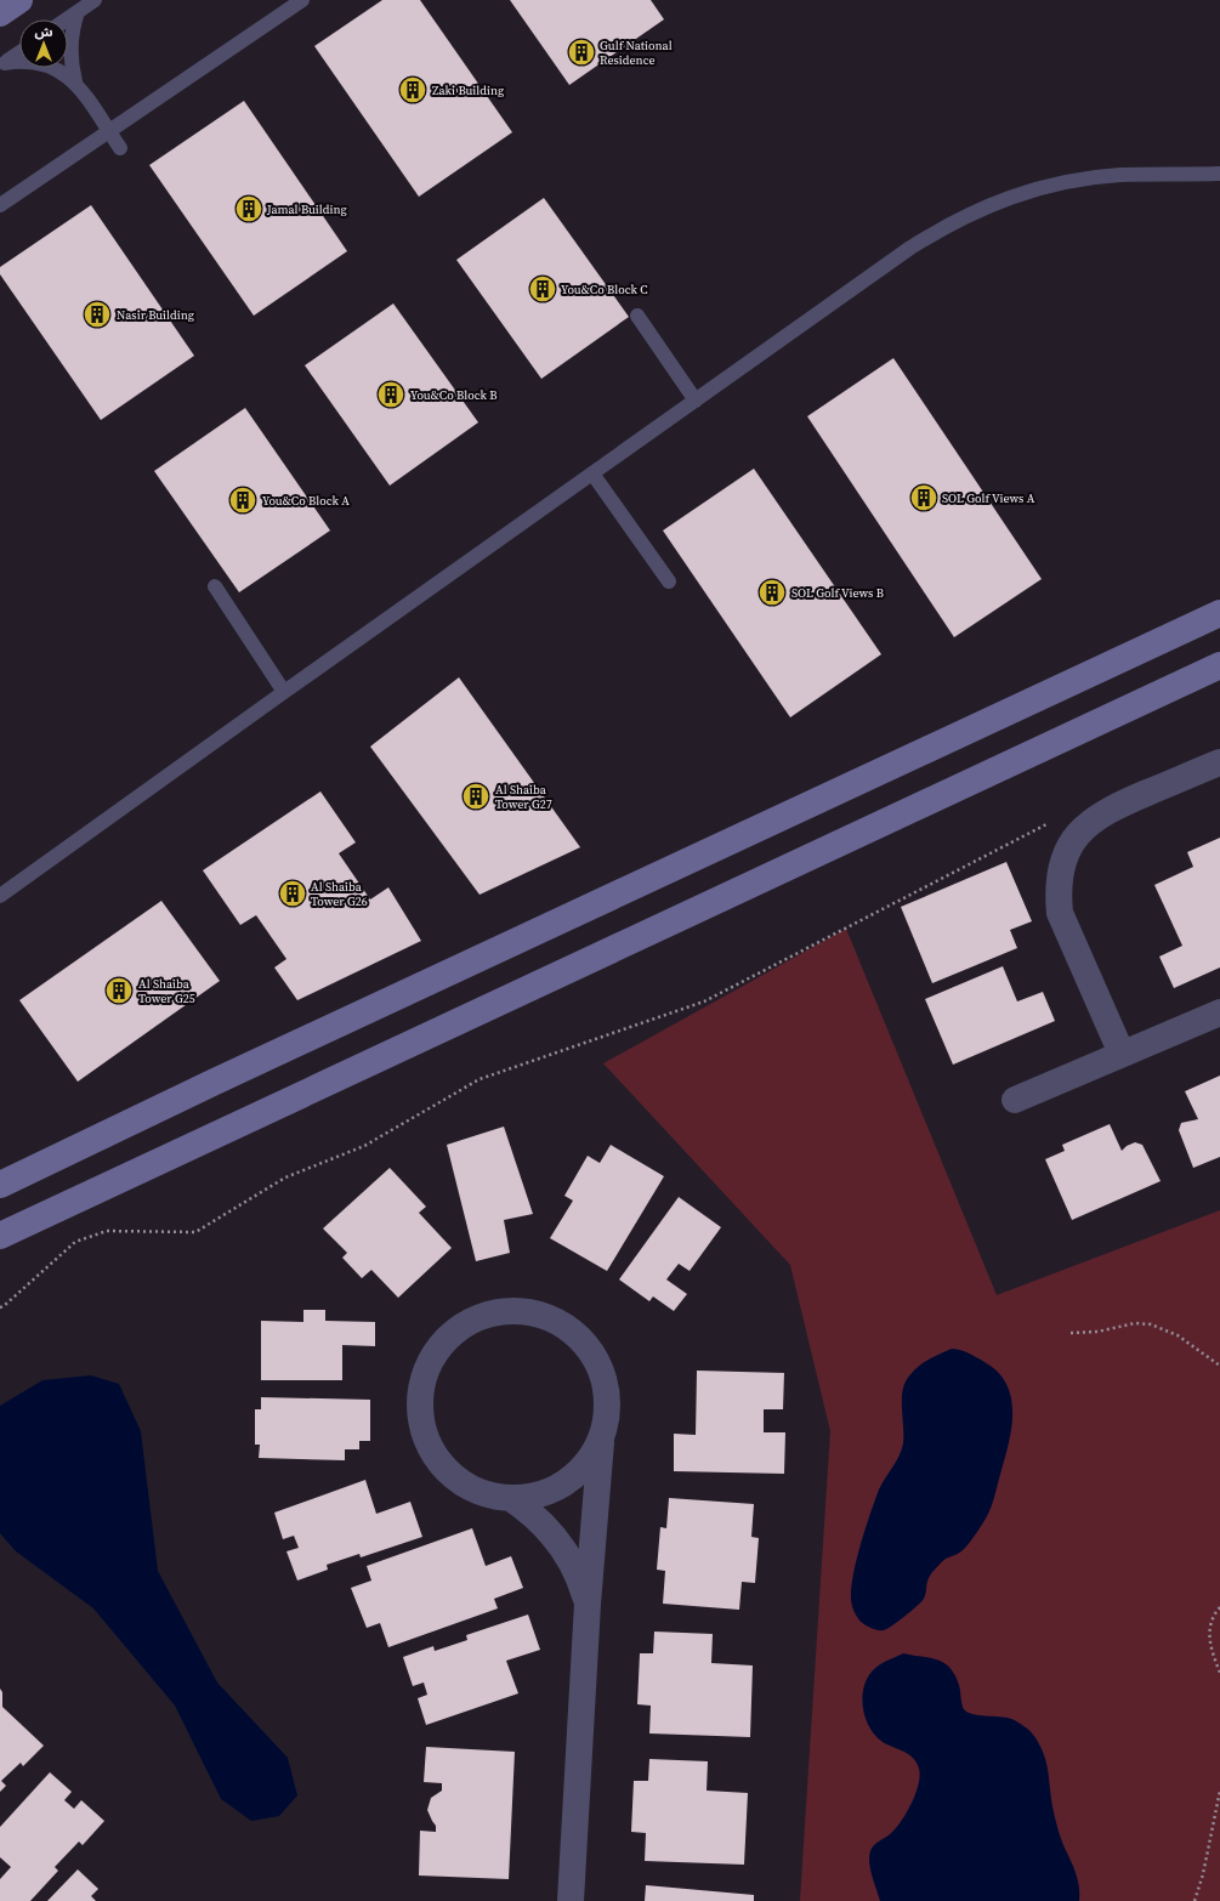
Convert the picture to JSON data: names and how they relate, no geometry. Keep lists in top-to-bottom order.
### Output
{
  "places": {
    "building": [
      "Gulf National Residence",
      "Zaki Building",
      "Jamal Building",
      "You&Co Block C",
      "Nasir Building",
      "You&Co Block B",
      "SOL Golf Views A",
      "You&Co Block A",
      "SOL Golf Views B",
      "Al Shaiba Tower G27",
      "Al Shaiba Tower G26",
      "Al Shaiba Tower G25"
    ]
  },
  "north": "top"
}
